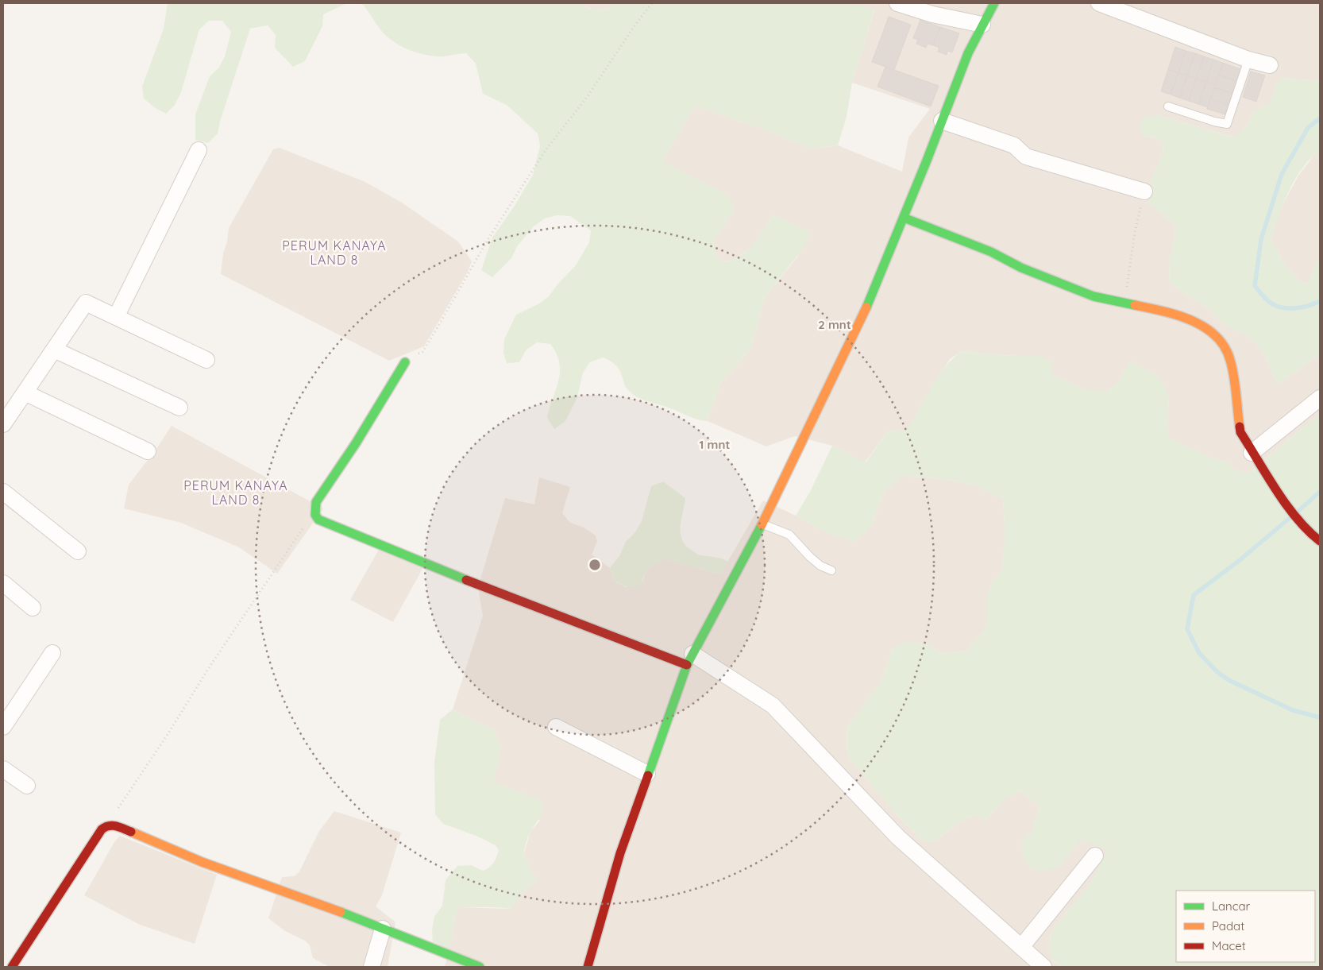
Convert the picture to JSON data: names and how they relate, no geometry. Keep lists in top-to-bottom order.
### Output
{
  "districts": ["PERUM KANAYA LAND 8", "PERUM KANAYA LAND 8"],
  "legend": ["Lancar", "Padat", "Macet"],
  "rings": ["2 mnt", "1 mnt"]
}
